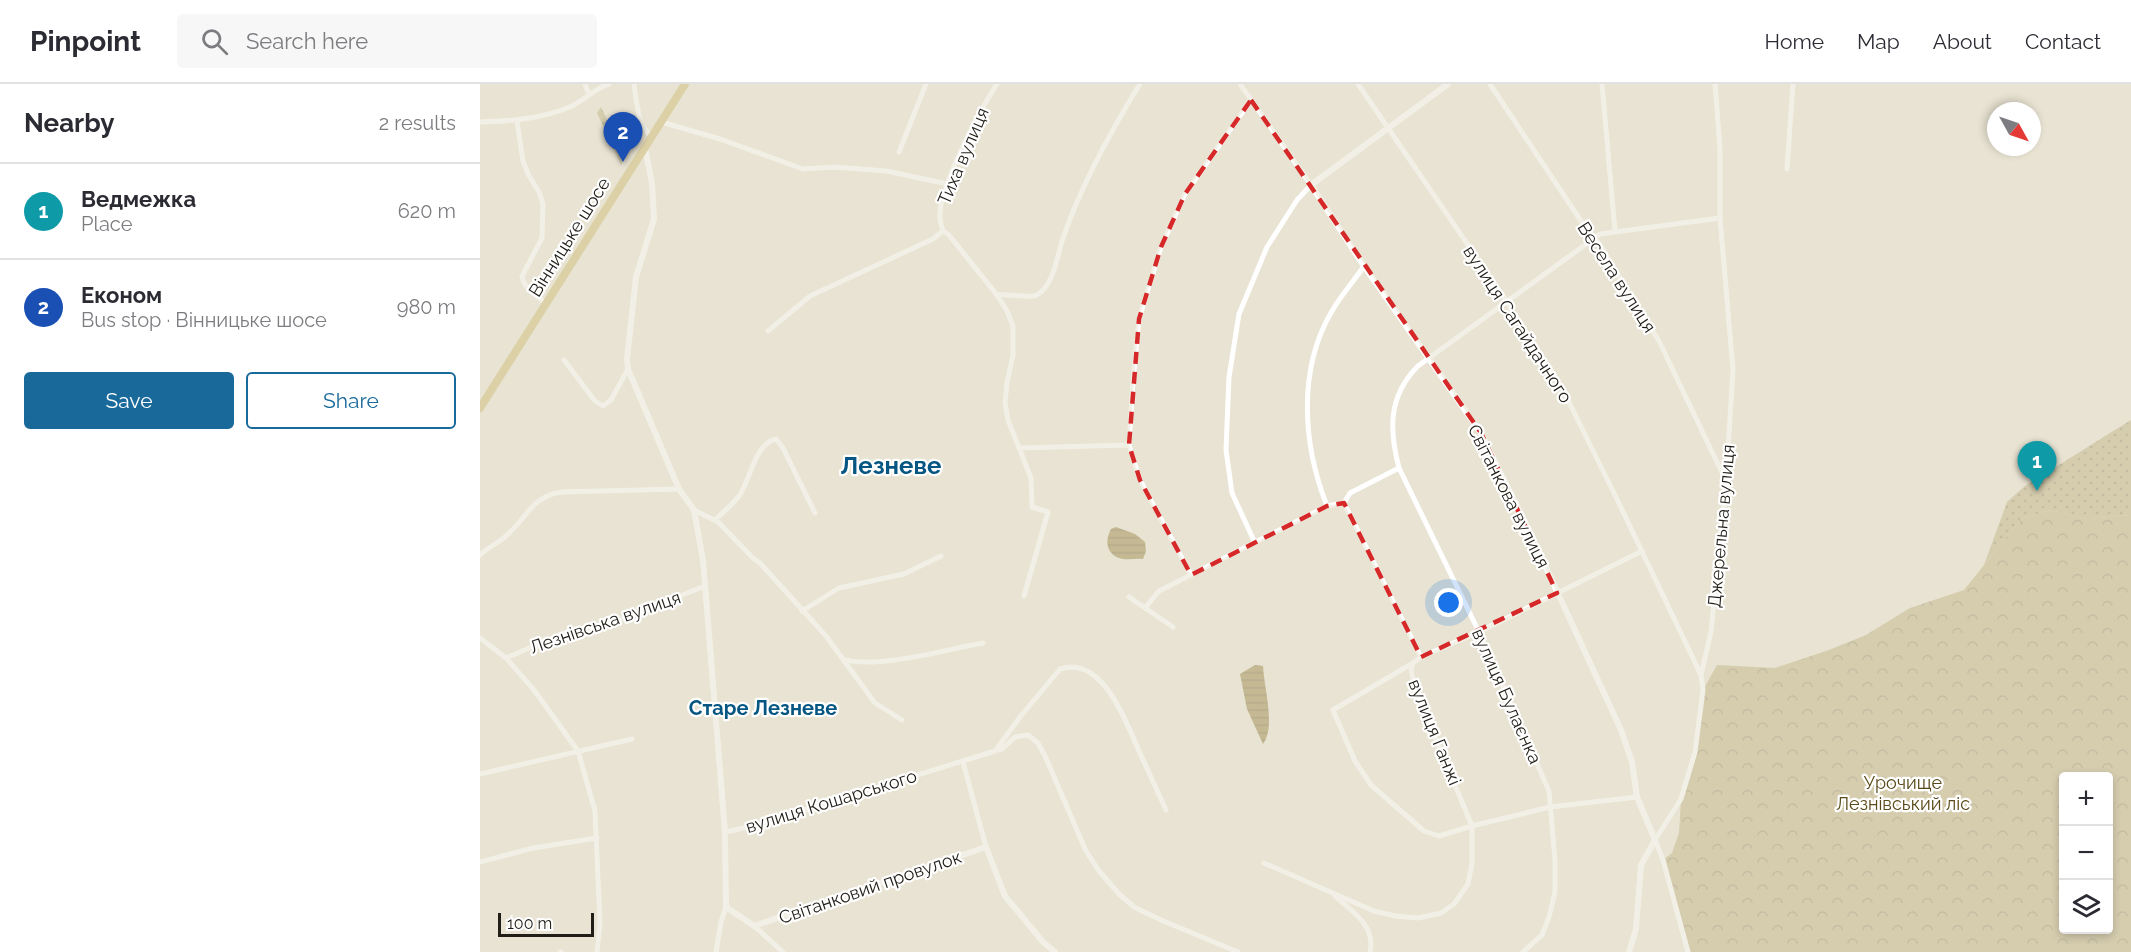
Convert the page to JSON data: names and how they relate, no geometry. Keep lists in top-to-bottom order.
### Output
{
  "streets": {
    "main road": ["Вінницьке шосе"],
    "street": [
      "Тиха вулиця",
      "Весела вулиця",
      "вулиця Сагайдачного",
      "Світанкова вулиця",
      "Джерельна вулиця",
      "Лезнівська вулиця",
      "вулиця Булаєнка",
      "вулиця Ганжі",
      "вулиця Кошарського",
      "Світанковий провулок"
    ]
  },
  "crossings": [
    ["Вінницьке шосе", "вулиця Кошарського"],
    ["Весела вулиця", "Джерельна вулиця"],
    ["Весела вулиця", "вулиця Булаєнка"],
    ["вулиця Сагайдачного", "Джерельна вулиця"],
    ["вулиця Сагайдачного", "вулиця Булаєнка"],
    ["Світанкова вулиця", "Джерельна вулиця"],
    ["Світанкова вулиця", "вулиця Булаєнка"],
    ["Джерельна вулиця", "вулиця Булаєнка"],
    ["Лезнівська вулиця", "вулиця Кошарського"]
  ],
  "districts": ["Лезневе", "Старе Лезневе"],
  "parks": ["Урочище Лезнівський ліс"],
  "scale_bar": "100 m",
  "north": "bottom right",
  "page": {
    "header": "Pinpoint",
    "search": "Search here",
    "nav": [
      "Home",
      "Map",
      "About",
      "Contact"
    ],
    "heading": ["Nearby", "2 results"],
    "pins": ["2", "1"],
    "list": [
      {
        "mark": "1",
        "name": "Ведмежка",
        "note": "Place",
        "value": "620 m"
      },
      {
        "mark": "2",
        "name": "Економ",
        "note": "Bus stop · Вінницьке шосе",
        "value": "980 m"
      }
    ],
    "buttons": ["Save", "Share"],
    "map_buttons": ["+", "−"],
    "scale": "100 m"
  }
}
